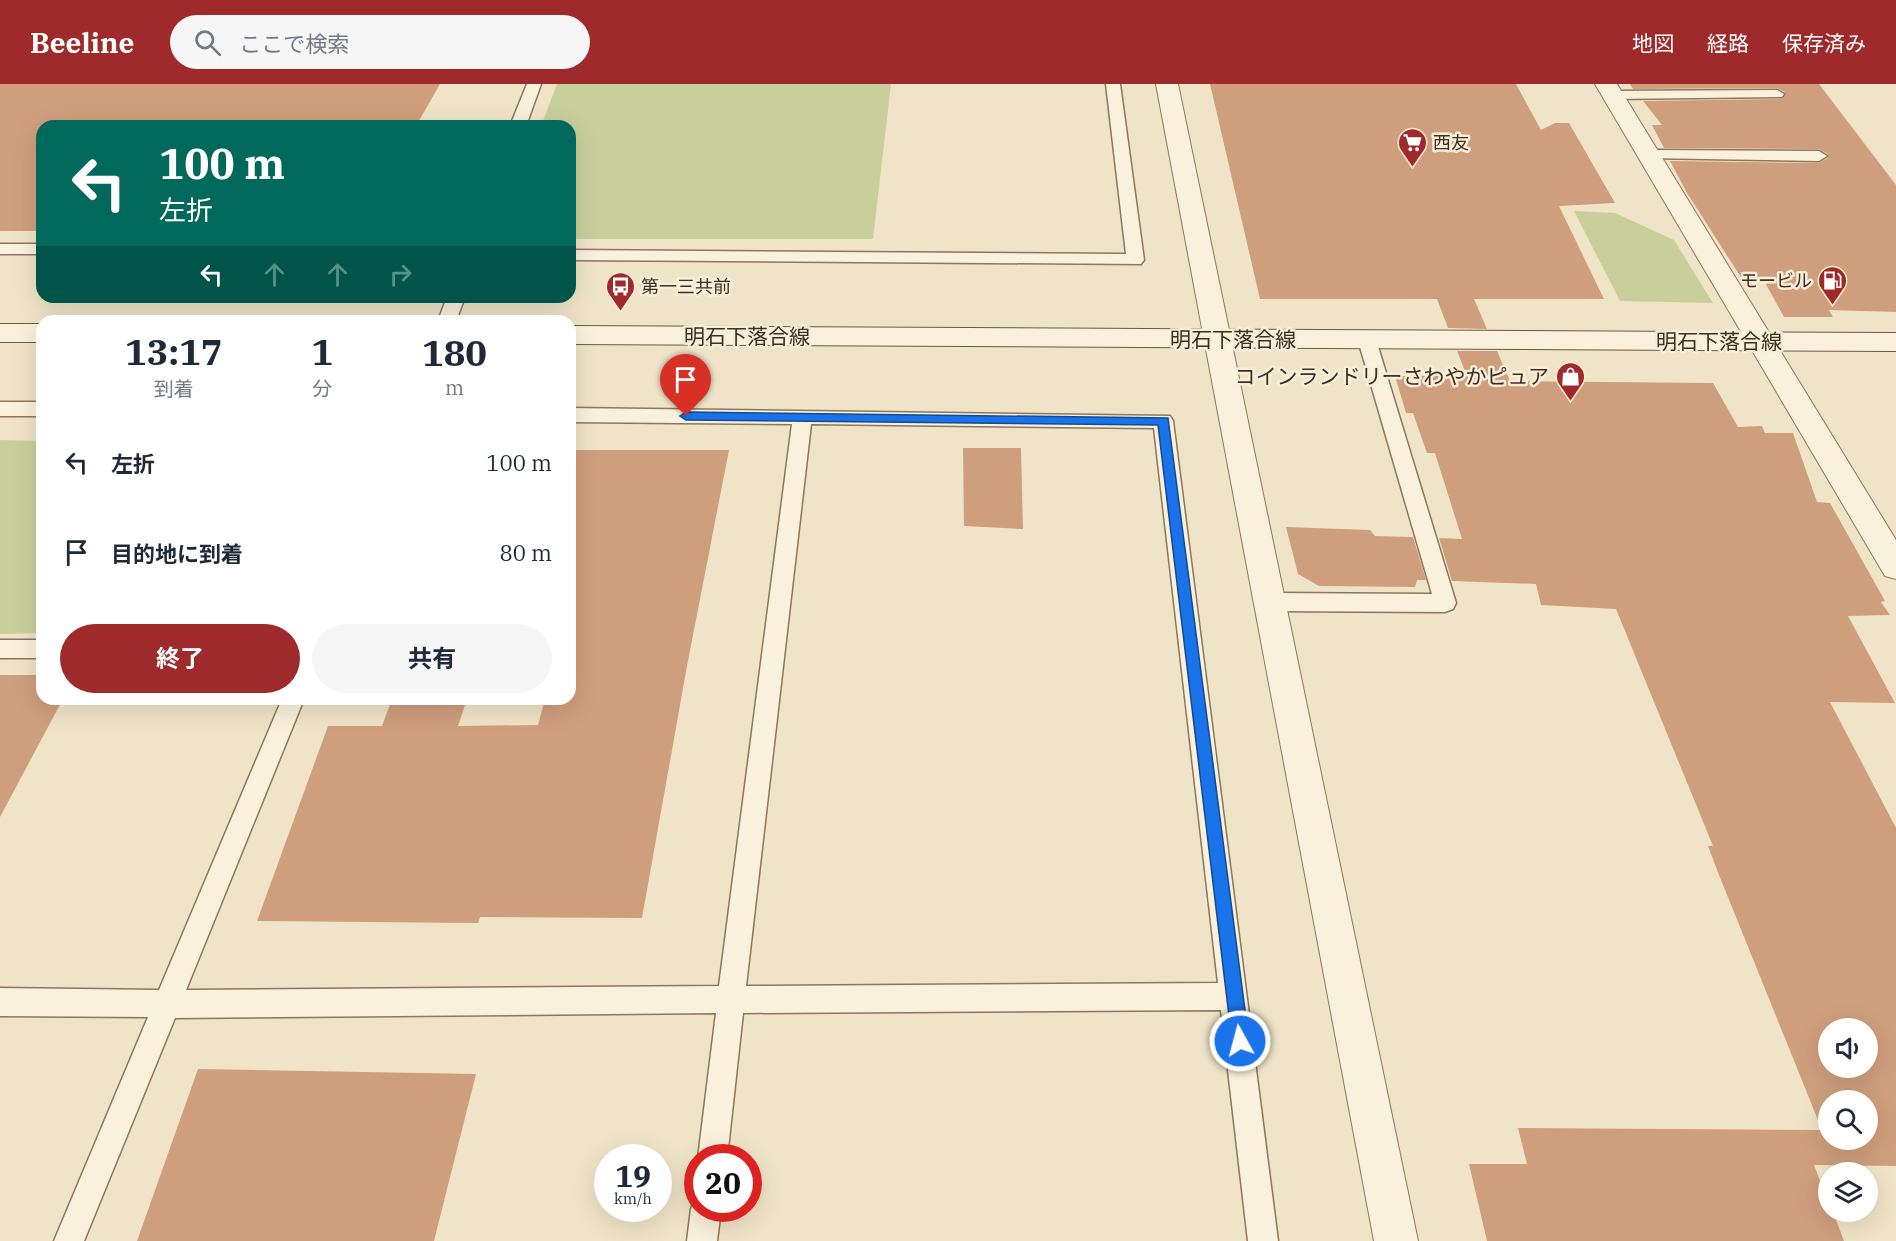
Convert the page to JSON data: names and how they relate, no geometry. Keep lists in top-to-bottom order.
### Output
{
  "streets": {
    "street": ["明石下落合線"]
  },
  "places": {
    "supermarket": ["西友"],
    "fuel station": ["モービル"],
    "bus stop": ["第一三共前"],
    "shop": ["コインランドリーさわやかピュア"]
  },
  "page": {
    "header": "Beeline",
    "search": "ここで検索",
    "nav": ["地図", "経路", "保存済み"],
    "turn": ["100 m", "左折"],
    "eta": [
      "13:17",
      "到着",
      "1",
      "分",
      "180",
      "m"
    ],
    "list": [
      {
        "name": "左折",
        "value": "100 m"
      },
      {
        "name": "目的地に到着",
        "value": "80 m"
      }
    ],
    "buttons": ["終了", "共有"],
    "speed": "19 km/h",
    "limit": "20"
  }
}
